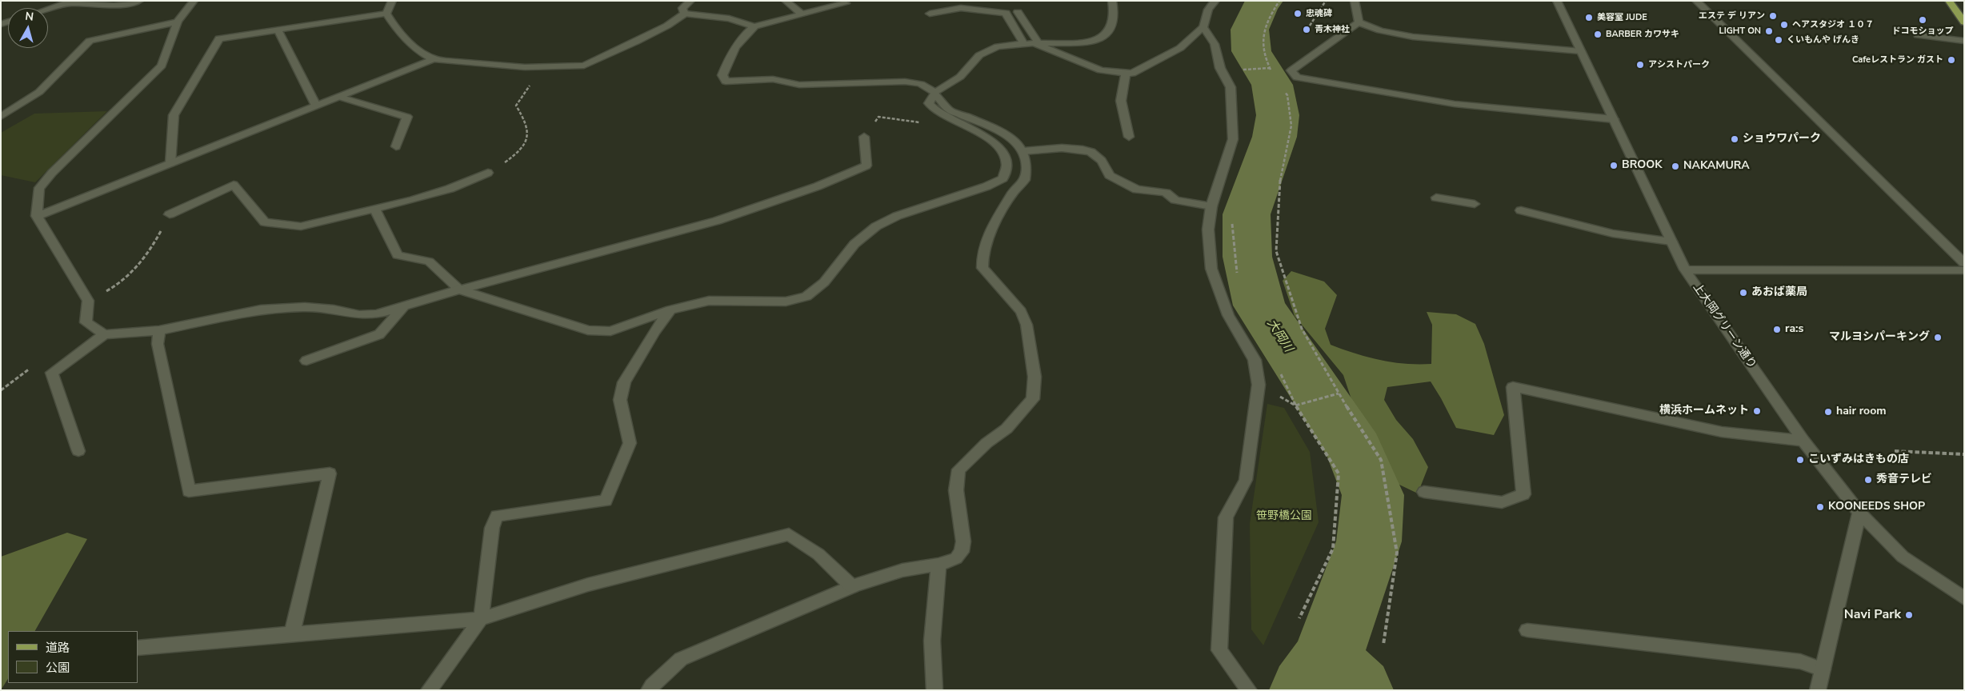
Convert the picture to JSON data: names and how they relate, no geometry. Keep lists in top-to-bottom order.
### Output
{
  "streets": {
    "street": ["上大岡グリーン通り"]
  },
  "water": ["大岡川"],
  "parks": ["笹野橋公園"],
  "places": [
    "忠魂碑",
    "エステ デ リアン",
    "美容室 JUDE",
    "ドコモショップ",
    "ヘアスタジオ １０７",
    "青木神社",
    "LIGHT ON",
    "BARBER カワサキ",
    "くいもんや げんき",
    "Cafeレストラン ガスト",
    "アシストパーク",
    "ショウワパーク",
    "BROOK",
    "NAKAMURA",
    "あおば薬局",
    "ra:s",
    "マルヨシパーキング",
    "横浜ホームネット",
    "hair room",
    "こいずみはきもの店",
    "秀音テレビ",
    "KOONEEDS SHOP",
    "Navi Park"
  ],
  "legend": ["道路", "公園"],
  "north": "top"
}
